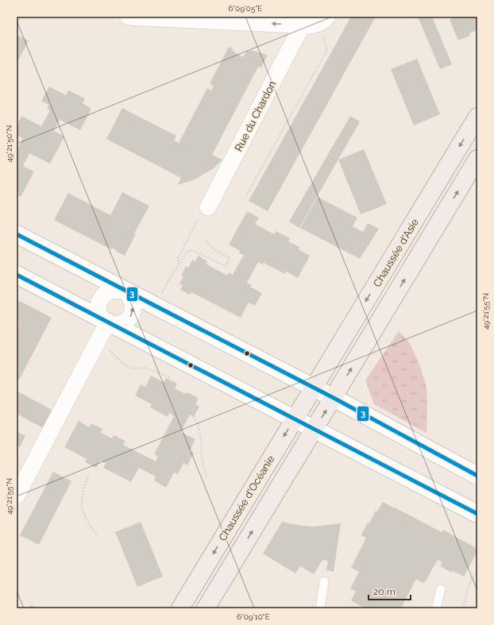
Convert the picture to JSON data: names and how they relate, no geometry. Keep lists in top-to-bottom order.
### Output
{
  "streets": {
    "main road": ["Chaussée d'Asie", "Chaussée d'Océanie"],
    "street": ["Rue du Chardon"]
  },
  "crossings": [
    ["Chaussée d'Asie", "Chaussée d'Océanie"]
  ],
  "lines": ["transit line 3"],
  "scale_bar": "20 m",
  "coordinates": [
    "6°09'05\"E",
    "49°21'50\"N",
    "49°21'55\"N",
    "6°09'10\"E"
  ]
}
